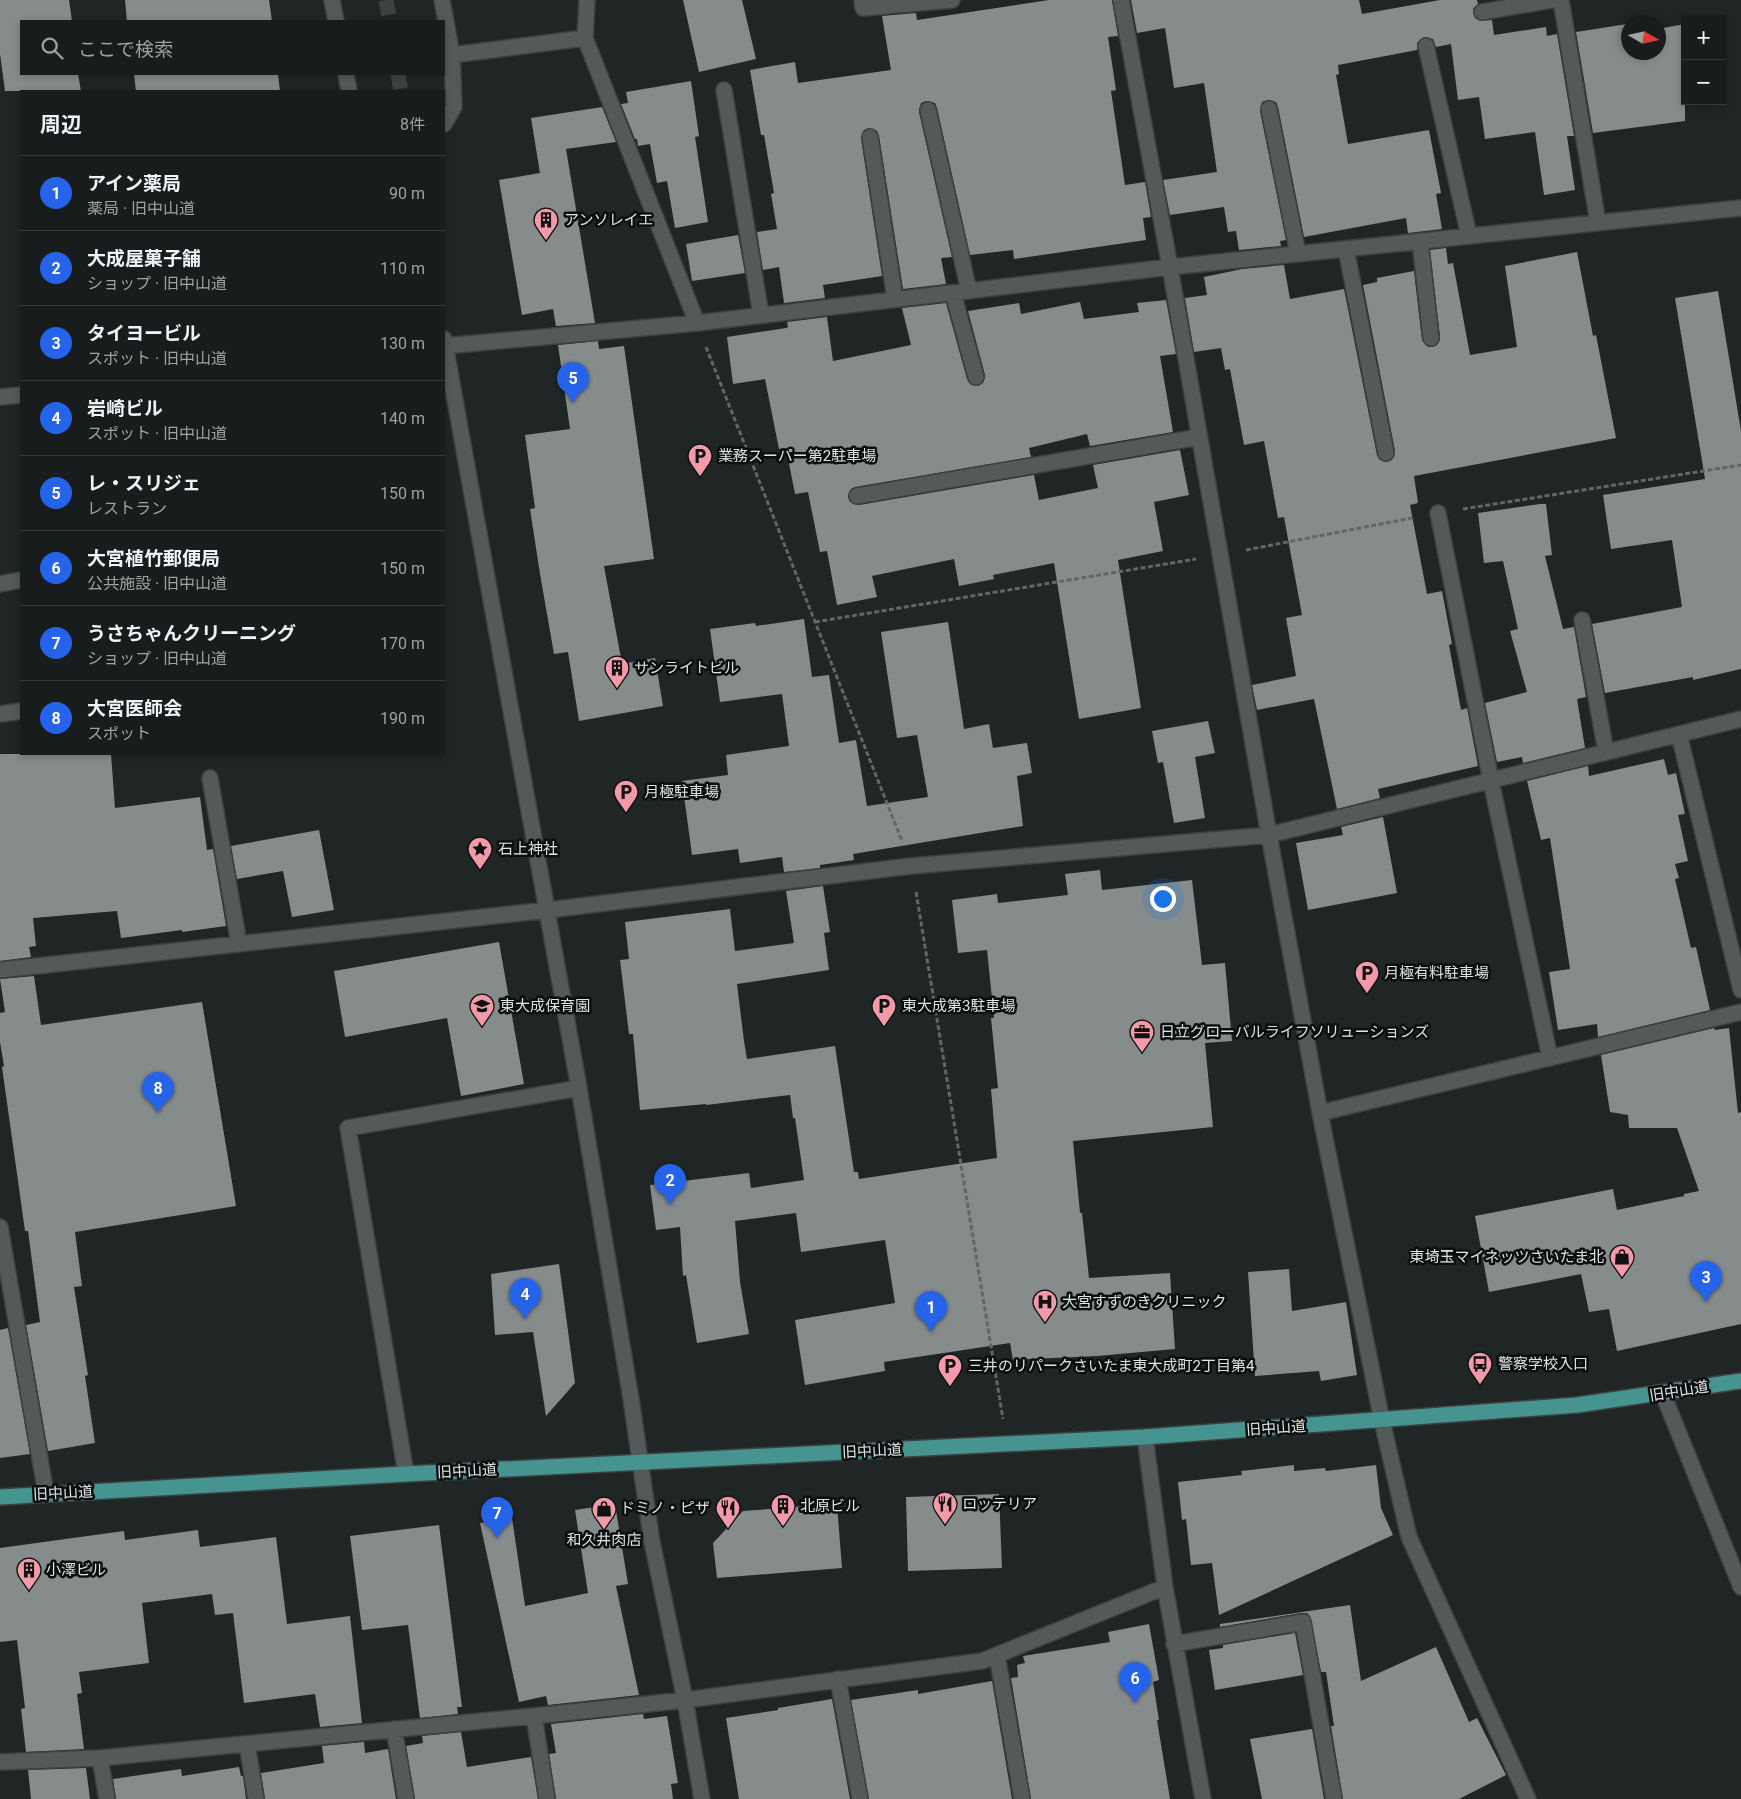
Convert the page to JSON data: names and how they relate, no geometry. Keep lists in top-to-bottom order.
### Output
{
  "streets": {
    "main road": ["旧中山道"]
  },
  "places": {
    "building": [
      "アンソレイエ",
      "サンライトビル",
      "北原ビル",
      "小澤ビル"
    ],
    "parking": [
      "業務スーパー第2駐車場",
      "月極駐車場",
      "月極有料駐車場",
      "東大成第3駐車場",
      "三井のリパークさいたま東大成町2丁目第4"
    ],
    "place": ["石上神社"],
    "school or university": ["東大成保育園"],
    "office": ["日立グローバルライフソリューションズ"],
    "shop": ["東埼玉マイネッツさいたま北", "和久井肉店"],
    "hospital": ["大宮すずのきクリニック"],
    "bus stop": ["警察学校入口"],
    "restaurant": ["ロッテリア", "ドミノ・ピザ"]
  },
  "north": "right",
  "page": {
    "map_buttons": ["+", "−"],
    "search": "ここで検索",
    "heading": ["周辺", "8件"],
    "list": [
      {
        "mark": "1",
        "name": "アイン薬局",
        "note": "薬局 · 旧中山道",
        "value": "90 m"
      },
      {
        "mark": "2",
        "name": "大成屋菓子舗",
        "note": "ショップ · 旧中山道",
        "value": "110 m"
      },
      {
        "mark": "3",
        "name": "タイヨービル",
        "note": "スポット · 旧中山道",
        "value": "130 m"
      },
      {
        "mark": "4",
        "name": "岩崎ビル",
        "note": "スポット · 旧中山道",
        "value": "140 m"
      },
      {
        "mark": "5",
        "name": "レ・スリジェ",
        "note": "レストラン",
        "value": "150 m"
      },
      {
        "mark": "6",
        "name": "大宮植竹郵便局",
        "note": "公共施設 · 旧中山道",
        "value": "150 m"
      },
      {
        "mark": "7",
        "name": "うさちゃんクリーニング",
        "note": "ショップ · 旧中山道",
        "value": "170 m"
      },
      {
        "mark": "8",
        "name": "大宮医師会",
        "note": "スポット",
        "value": "190 m"
      }
    ],
    "pins": [
      "5",
      "8",
      "2",
      "3",
      "4",
      "1",
      "7",
      "6"
    ]
  }
}
